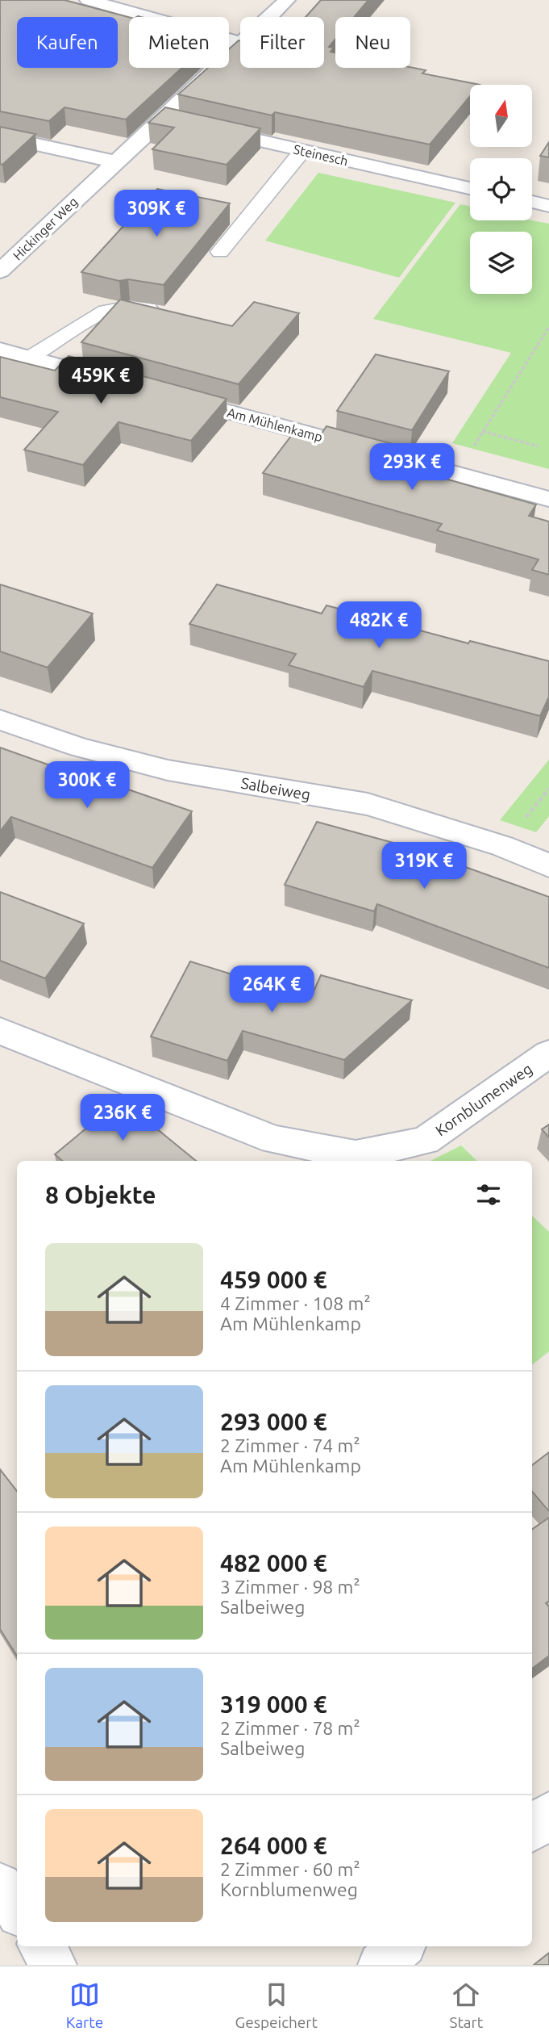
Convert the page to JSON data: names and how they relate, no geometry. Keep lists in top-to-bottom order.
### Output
{
  "streets": {
    "street": [
      "Steinesch",
      "Hickinger Weg",
      "Am Mühlenkamp",
      "Salbeiweg",
      "Kornblumenweg"
    ]
  },
  "north": "top",
  "page": {
    "chip": [
      "Kaufen",
      "Mieten",
      "Filter",
      "Neu"
    ],
    "price": [
      "309K €",
      "459K €",
      "293K €",
      "482K €",
      "300K €",
      "319K €",
      "264K €",
      "236K €"
    ],
    "heading": "8 Objekte",
    "list": [
      {
        "name": "459 000 €",
        "note": "4 Zimmer · 108 m² · Am Mühlenkamp"
      },
      {
        "name": "293 000 €",
        "note": "2 Zimmer · 74 m² · Am Mühlenkamp"
      },
      {
        "name": "482 000 €",
        "note": "3 Zimmer · 98 m² · Salbeiweg"
      },
      {
        "name": "319 000 €",
        "note": "2 Zimmer · 78 m² · Salbeiweg"
      },
      {
        "name": "264 000 €",
        "note": "2 Zimmer · 60 m² · Kornblumenweg"
      }
    ],
    "tabs": ["Karte", "Gespeichert", "Start"]
  }
}
